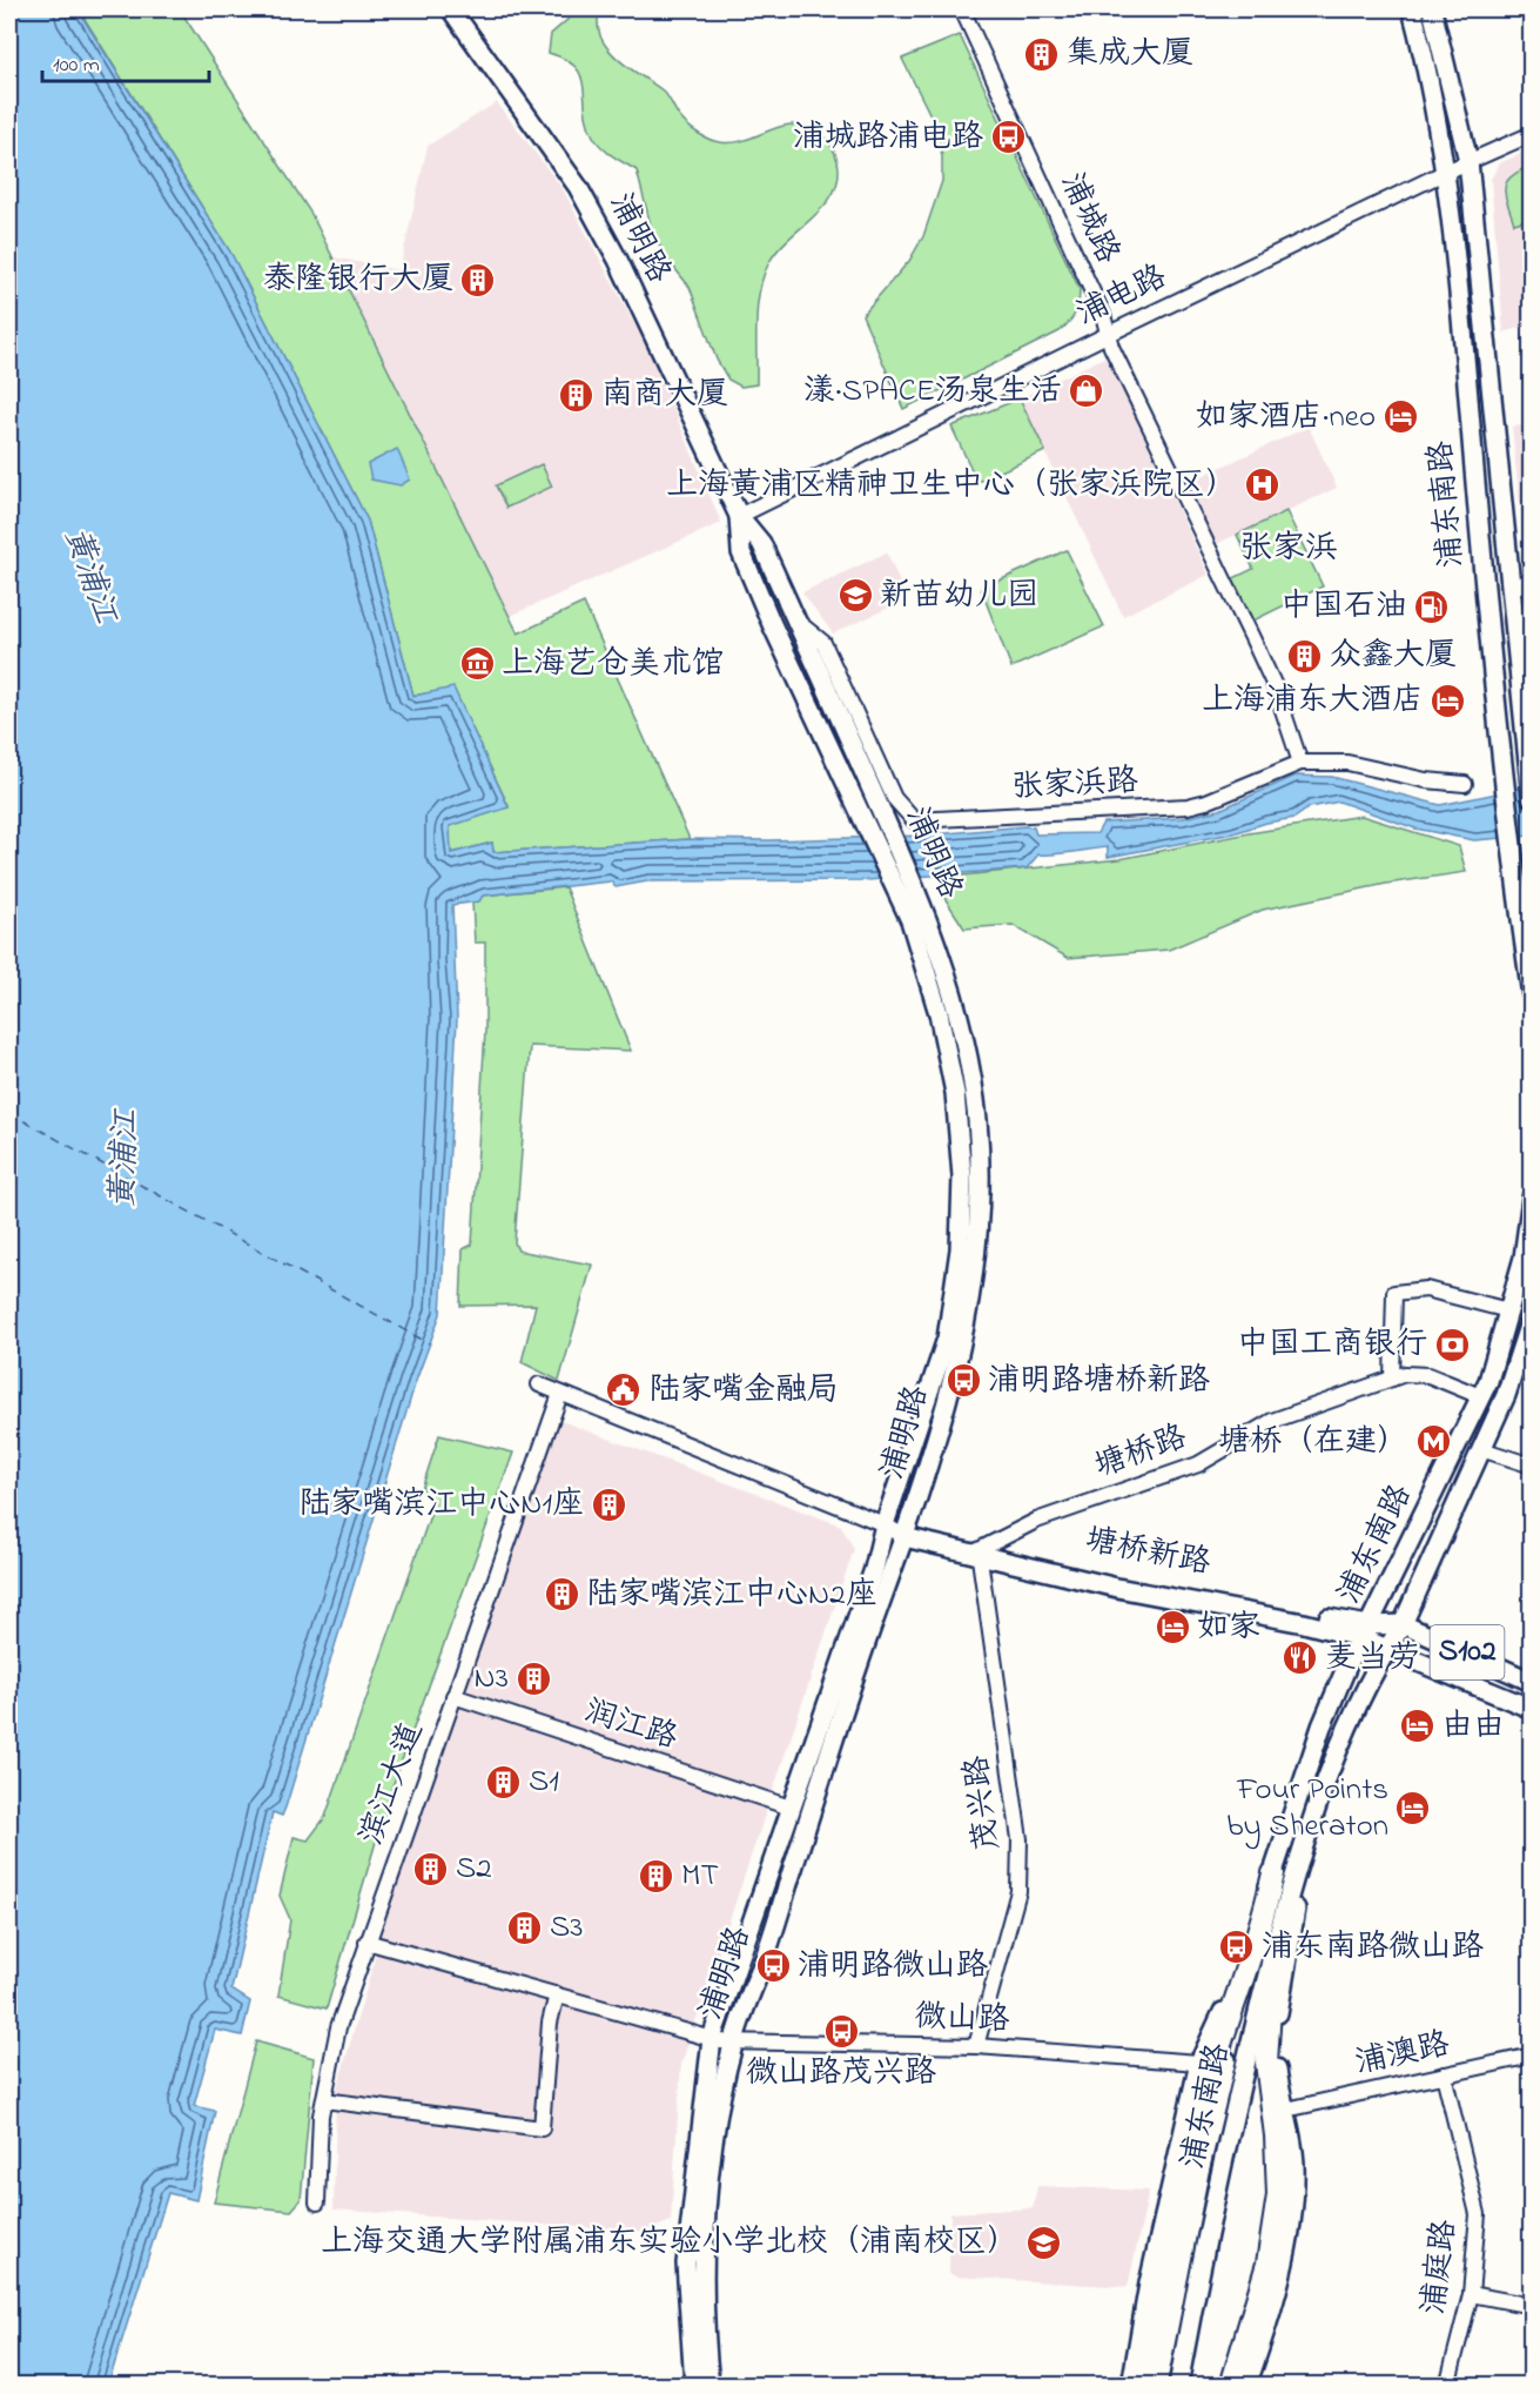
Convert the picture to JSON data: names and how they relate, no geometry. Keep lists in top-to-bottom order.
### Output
{
  "streets": {
    "main road": [
      "浦明路",
      "浦东南路",
      "塘桥新路",
      "S102"
    ],
    "street": [
      "浦城路",
      "浦电路",
      "张家浜路",
      "塘桥路",
      "润江路",
      "滨江大道",
      "茂兴路",
      "微山路",
      "浦澳路",
      "浦庭路"
    ]
  },
  "crossings": [
    ["浦城路", "浦电路"],
    ["浦城路", "张家浜路"],
    ["浦明路", "浦电路"],
    ["浦明路", "张家浜路"],
    ["浦明路", "塘桥新路"],
    ["浦明路", "润江路"],
    ["浦明路", "微山路"],
    ["浦电路", "浦东南路"],
    ["浦东南路", "塘桥路"],
    ["浦东南路", "塘桥新路"],
    ["浦东南路", "S102"],
    ["浦东南路", "微山路"],
    ["浦东南路", "浦澳路"],
    ["塘桥路", "塘桥新路"],
    ["塘桥路", "茂兴路"],
    ["塘桥新路", "S102"],
    ["塘桥新路", "滨江大道"],
    ["塘桥新路", "茂兴路"],
    ["润江路", "滨江大道"],
    ["滨江大道", "微山路"],
    ["茂兴路", "微山路"],
    ["浦澳路", "浦庭路"]
  ],
  "districts": ["张家浜"],
  "water": ["黄浦江"],
  "places": {
    "building": [
      "集成大厦",
      "泰隆银行大厦",
      "南商大厦",
      "众鑫大厦",
      "陆家嘴滨江中心N1座",
      "陆家嘴滨江中心N2座",
      "N3",
      "S1",
      "S2",
      "MT",
      "S3"
    ],
    "bus stop": [
      "浦城路浦电路",
      "浦明路塘桥新路",
      "浦东南路微山路",
      "浦明路微山路",
      "微山路茂兴路"
    ],
    "shop": ["漾·SPACE汤泉生活"],
    "hotel": [
      "如家酒店·neo",
      "上海浦东大酒店",
      "如家",
      "由由",
      "Four Points by Sheraton"
    ],
    "hospital": ["上海黄浦区精神卫生中心（张家浜院区）"],
    "school or university": ["新苗幼儿园", "上海交通大学附属浦东实验小学北校（浦南校区）"],
    "fuel station": ["中国石油"],
    "museum": ["上海艺仓美术馆"],
    "bank": ["中国工商银行"],
    "public building": ["陆家嘴金融局"],
    "metro station": ["塘桥（在建）"],
    "restaurant": ["麦当劳"]
  },
  "scale_bar": "100 m"
}
